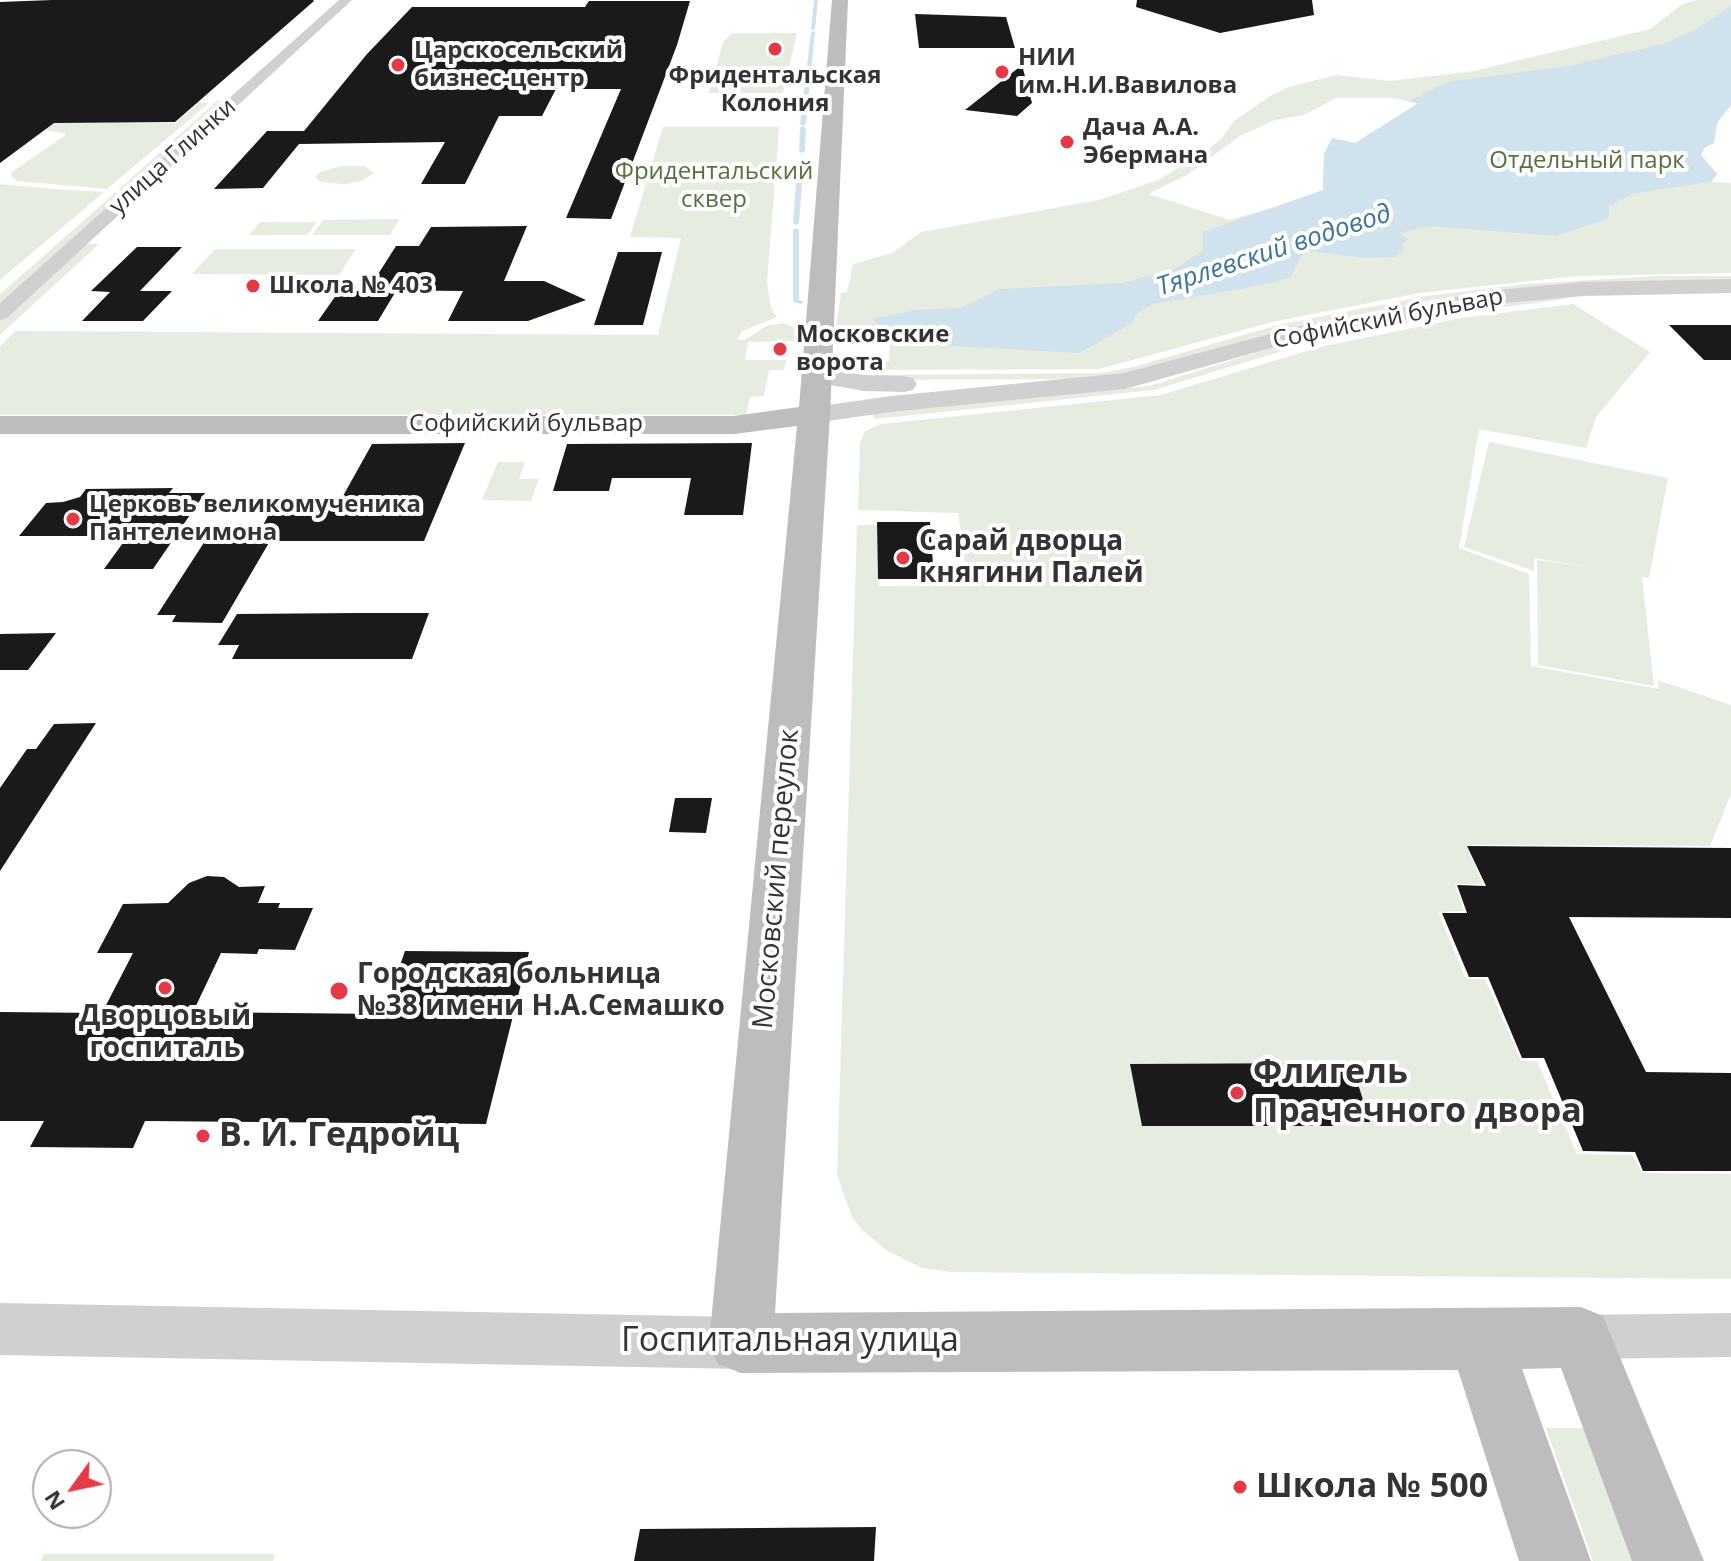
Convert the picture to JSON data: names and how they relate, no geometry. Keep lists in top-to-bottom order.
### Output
{
  "streets": {
    "main road": ["Софийский бульвар", "Московский переулок", "Госпитальная улица"],
    "street": ["улица Глинки"]
  },
  "crossings": [
    ["Софийский бульвар", "Московский переулок"],
    ["Московский переулок", "Госпитальная улица"]
  ],
  "water": ["Тярлевский водовод"],
  "parks": ["Отдельный парк", "Фридентальский сквер"],
  "places": [
    "Фридентальская Колония",
    "Царскосельский бизнес-центр",
    "НИИ им.Н.И.Вавилова",
    "Дача А.А. Эбермана",
    "Школа № 403",
    "Московские ворота",
    "Церковь великомученика Пантелеимона",
    "Сарай дворца княгини Палей",
    "Дворцовый госпиталь",
    "Городская больница №38 имени Н.А.Семашко",
    "Флигель Прачечного двора",
    "В. И. Гедройц",
    "Школа № 500"
  ],
  "north": "bottom left"
}
